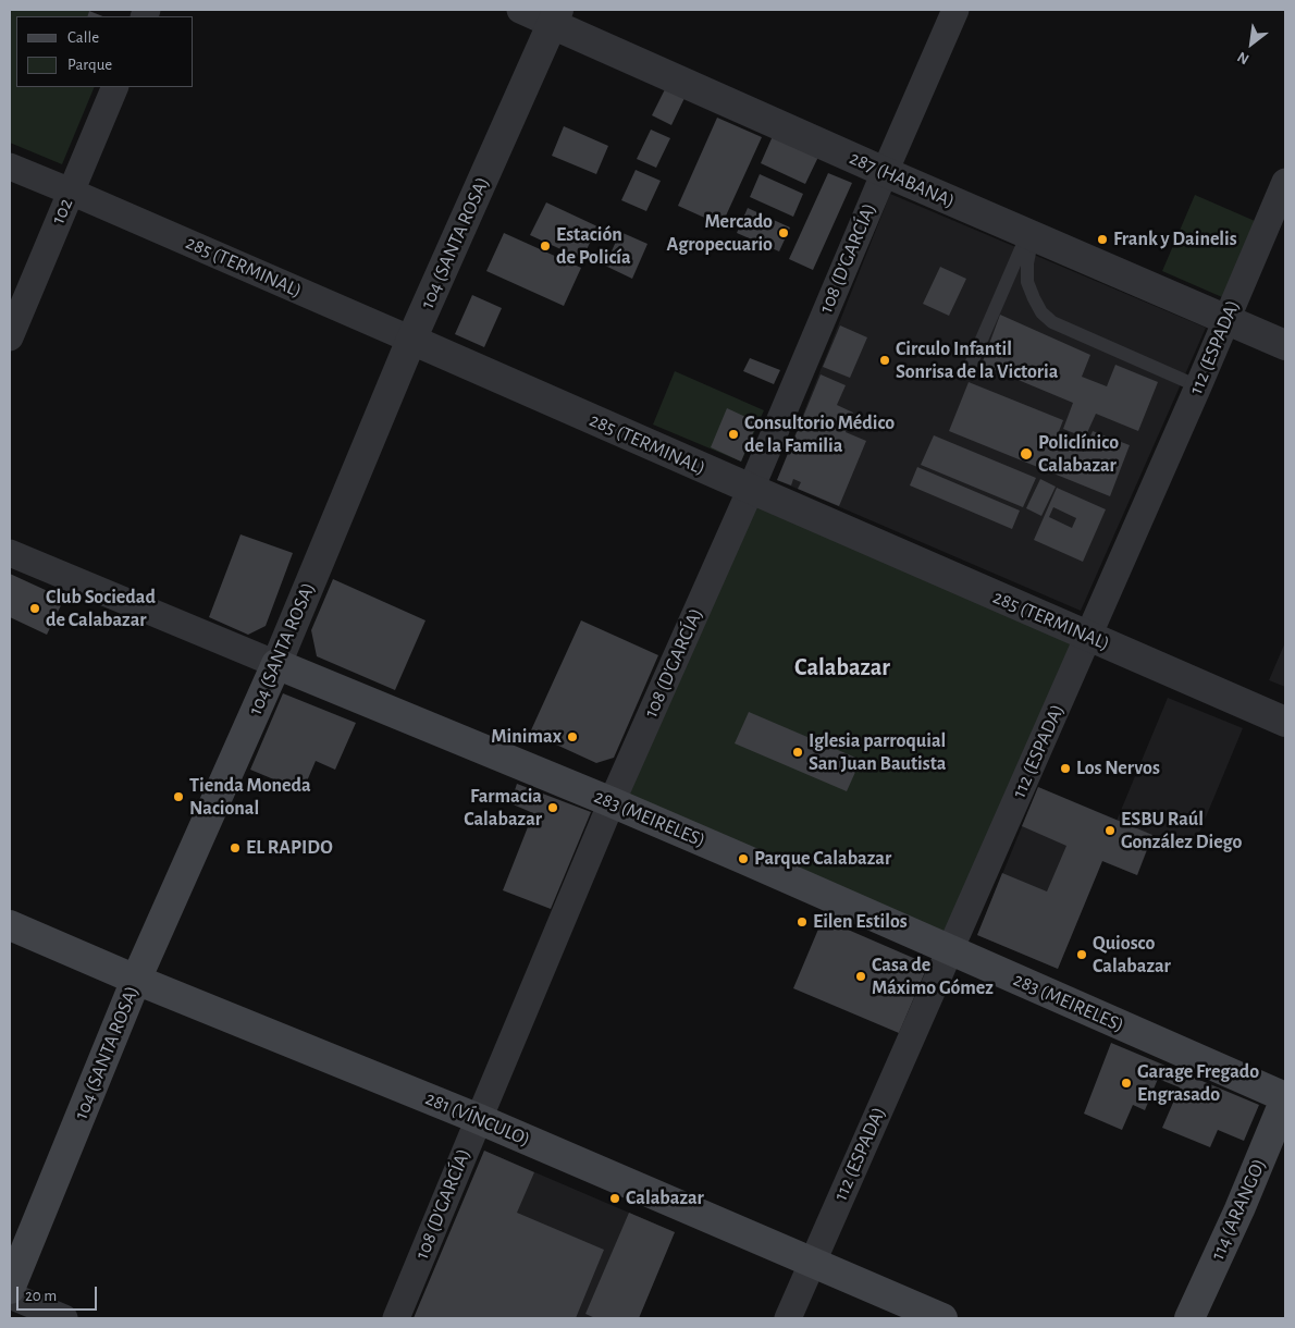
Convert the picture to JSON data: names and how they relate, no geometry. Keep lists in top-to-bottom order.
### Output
{
  "streets": {
    "main road": [
      "104 (SANTA ROSA)",
      "283 (MEIRELES)",
      "281 (VÍNCULO)",
      "114 (ARANGO)"
    ],
    "street": [
      "287 (HABANA)",
      "102",
      "108 (D'GARCÍA)",
      "285 (TERMINAL)",
      "112 (ESPADA)"
    ]
  },
  "crossings": [
    ["287 (HABANA)", "104 (SANTA ROSA)"],
    ["287 (HABANA)", "108 (D'GARCÍA)"],
    ["287 (HABANA)", "112 (ESPADA)"],
    ["102", "285 (TERMINAL)"],
    ["104 (SANTA ROSA)", "285 (TERMINAL)"],
    ["104 (SANTA ROSA)", "283 (MEIRELES)"],
    ["104 (SANTA ROSA)", "281 (VÍNCULO)"],
    ["108 (D'GARCÍA)", "285 (TERMINAL)"],
    ["108 (D'GARCÍA)", "283 (MEIRELES)"],
    ["108 (D'GARCÍA)", "281 (VÍNCULO)"],
    ["285 (TERMINAL)", "112 (ESPADA)"],
    ["112 (ESPADA)", "283 (MEIRELES)"],
    ["112 (ESPADA)", "281 (VÍNCULO)"],
    ["283 (MEIRELES)", "114 (ARANGO)"]
  ],
  "districts": ["Calabazar"],
  "places": [
    "Mercado Agropecuario",
    "Frank y Dainelis",
    "Estación de Policía",
    "Circulo Infantil Sonrisa de la Victoria",
    "Consultorio Médico de la Familia",
    "Policlínico Calabazar",
    "Club Sociedad de Calabazar",
    "Minimax",
    "Iglesia parroquial San Juan Bautista",
    "Los Nervos",
    "Tienda Moneda Nacional",
    "Farmacia Calabazar",
    "ESBU Raúl González Diego",
    "EL RAPIDO",
    "Parque Calabazar",
    "Eilen Estilos",
    "Quiosco Calabazar",
    "Casa de Máximo Gómez",
    "Garage Fregado Engrasado",
    "Calabazar"
  ],
  "legend": ["Calle", "Parque"],
  "scale_bar": "20 m",
  "north": "bottom left"
}
